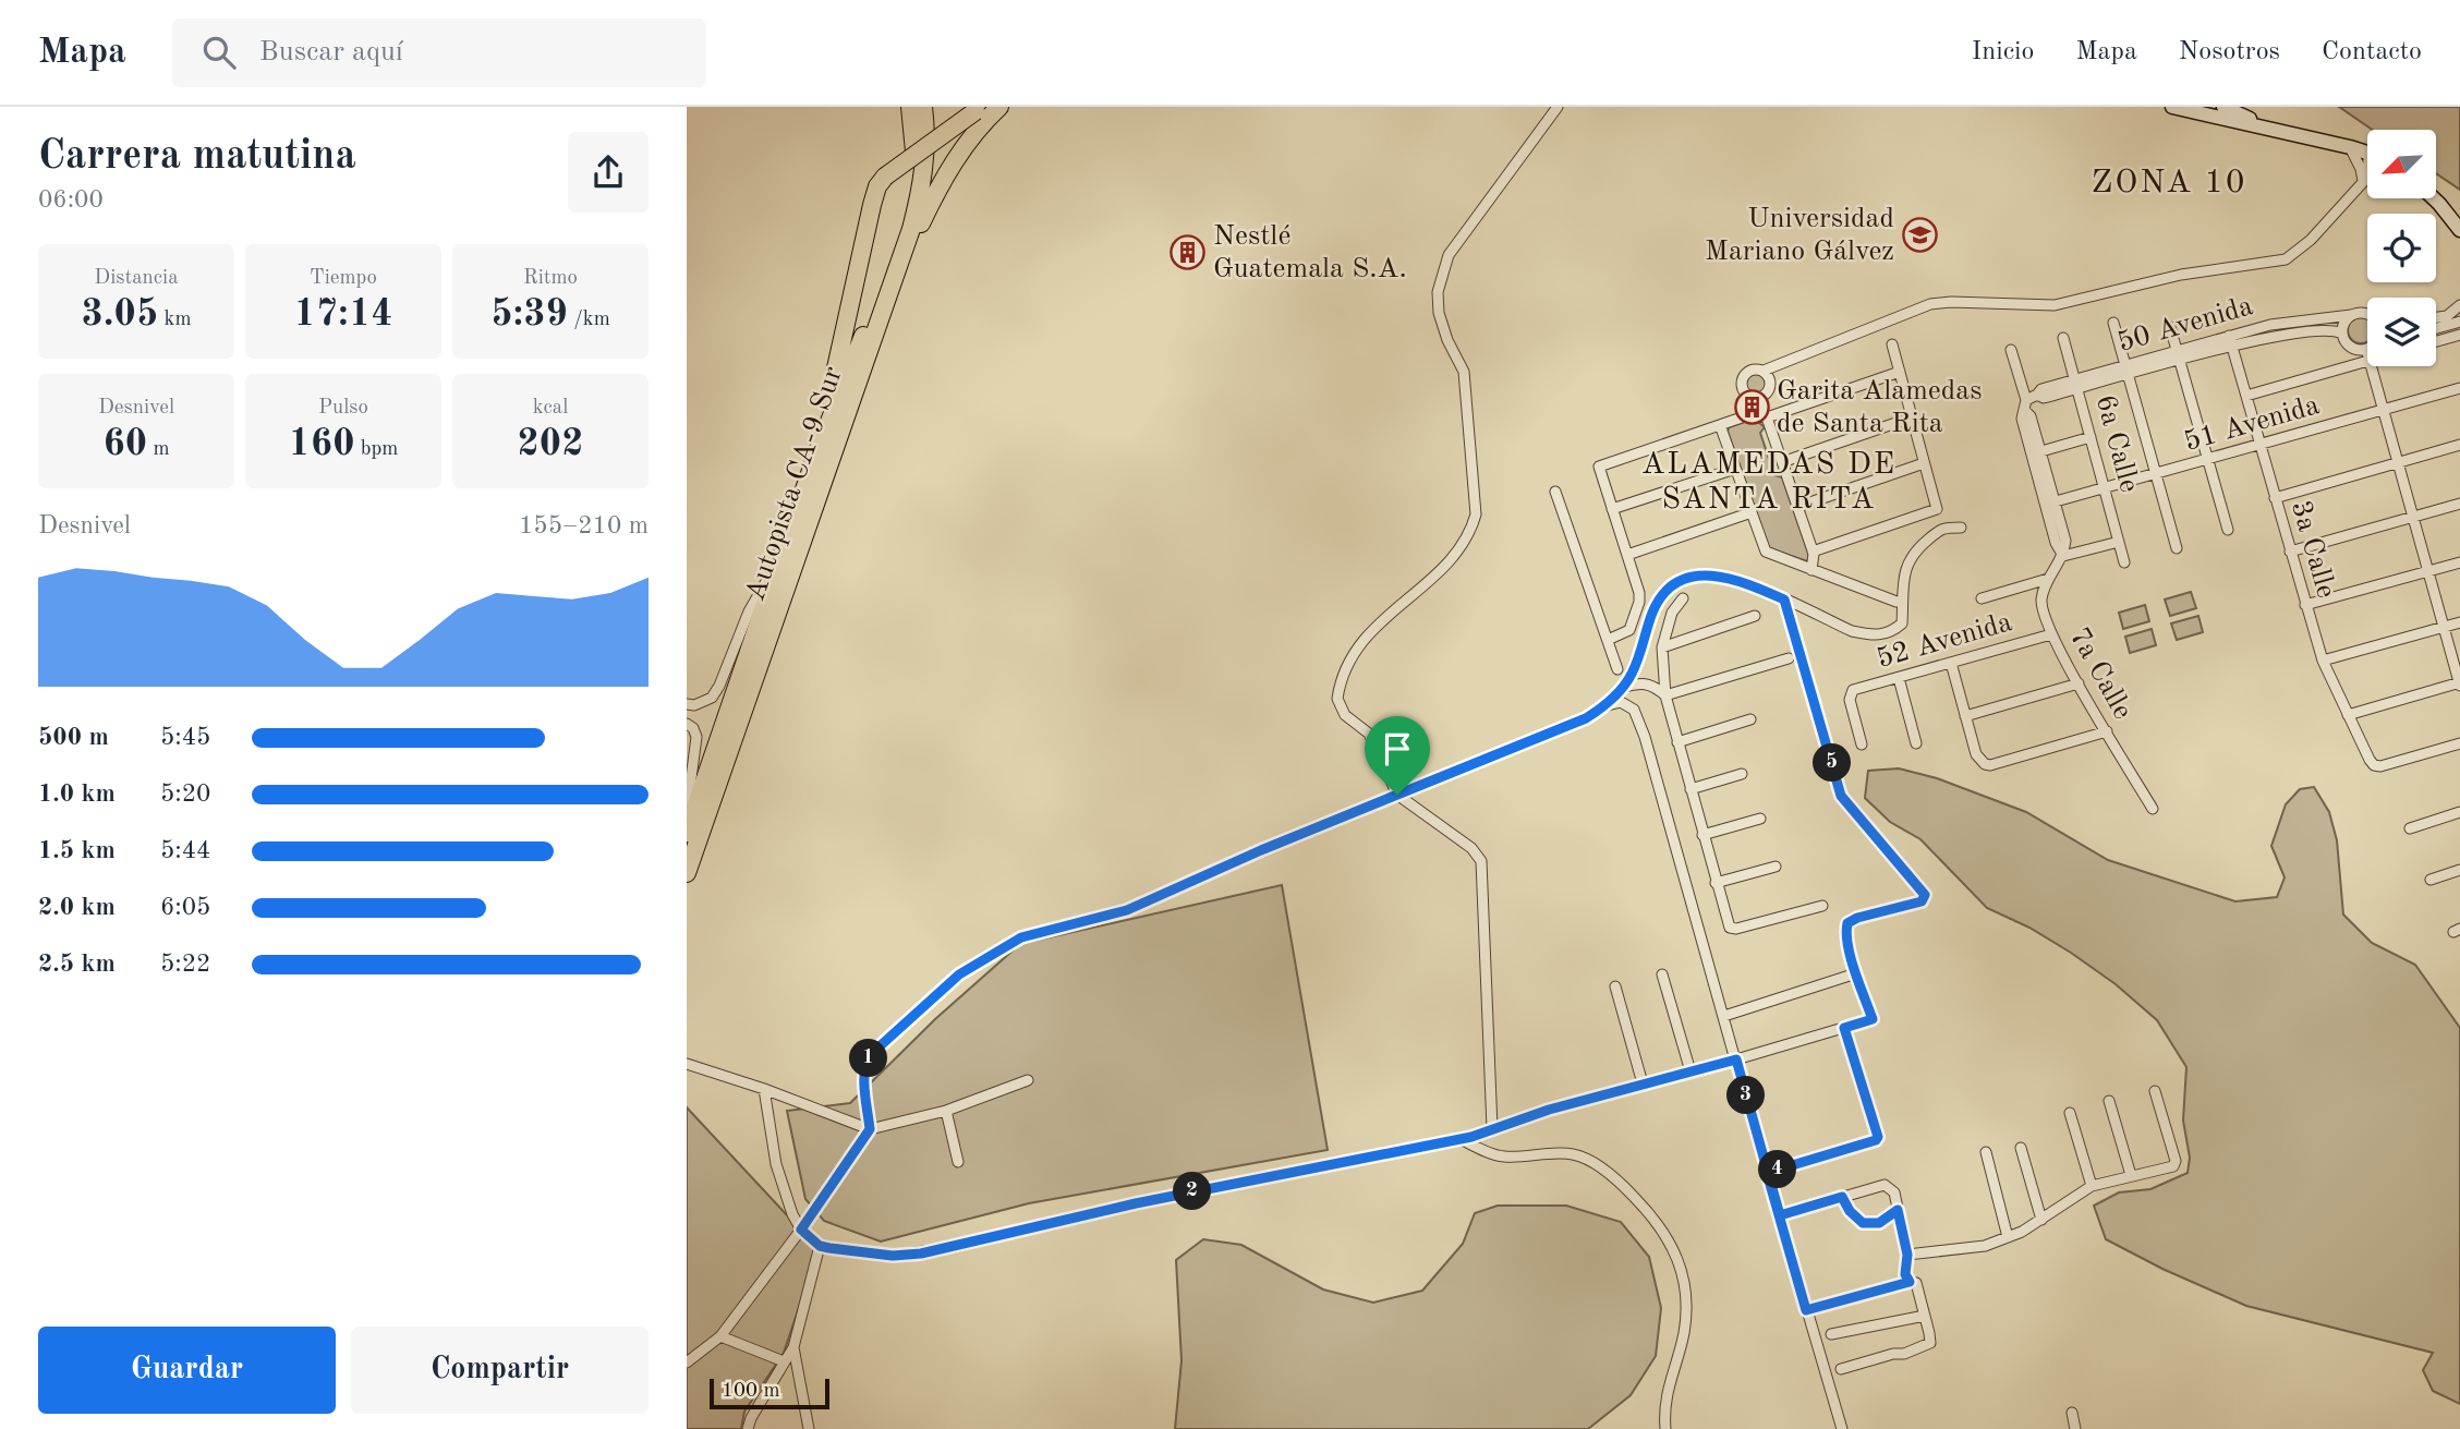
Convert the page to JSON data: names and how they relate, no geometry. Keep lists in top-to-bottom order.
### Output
{
  "streets": {
    "highway": ["Autopista CA-9 Sur"],
    "street": [
      "50 Avenida",
      "51 Avenida",
      "6a Calle",
      "3a Calle",
      "52 Avenida",
      "7a Calle"
    ]
  },
  "crossings": [
    ["50 Avenida", "6a Calle"],
    ["50 Avenida", "3a Calle"],
    ["51 Avenida", "6a Calle"],
    ["51 Avenida", "3a Calle"],
    ["52 Avenida", "7a Calle"]
  ],
  "districts": ["ZONA 10", "ALAMEDAS DE SANTA RITA"],
  "places": {
    "school or university": ["Universidad Mariano Gálvez"],
    "building": ["Nestlé Guatemala S.A.", "Garita Alamedas de Santa Rita"]
  },
  "scale_bar": "100 m",
  "north": "bottom left",
  "page": {
    "header": "Mapa",
    "search": "Buscar aquí",
    "nav": [
      "Inicio",
      "Mapa",
      "Nosotros",
      "Contacto"
    ],
    "heading": ["Carrera matutina", "06:00"],
    "stats": [
      ["Distancia", "3.05 km"],
      ["Tiempo", "17:14"],
      ["Ritmo", "5:39 /km"],
      ["Desnivel", "60 m"],
      ["Pulso", "160 bpm"],
      ["kcal", "202"]
    ],
    "chart": ["Desnivel", "155–210 m"],
    "list": [
      {
        "name": "500 m",
        "note": "5:45"
      },
      {
        "name": "1.0 km",
        "note": "5:20"
      },
      {
        "name": "1.5 km",
        "note": "5:44"
      },
      {
        "name": "2.0 km",
        "note": "6:05"
      },
      {
        "name": "2.5 km",
        "note": "5:22"
      }
    ],
    "pins": [
      "5",
      "1",
      "3",
      "4",
      "2"
    ],
    "buttons": ["Guardar", "Compartir"],
    "scale": "100 m"
  }
}
